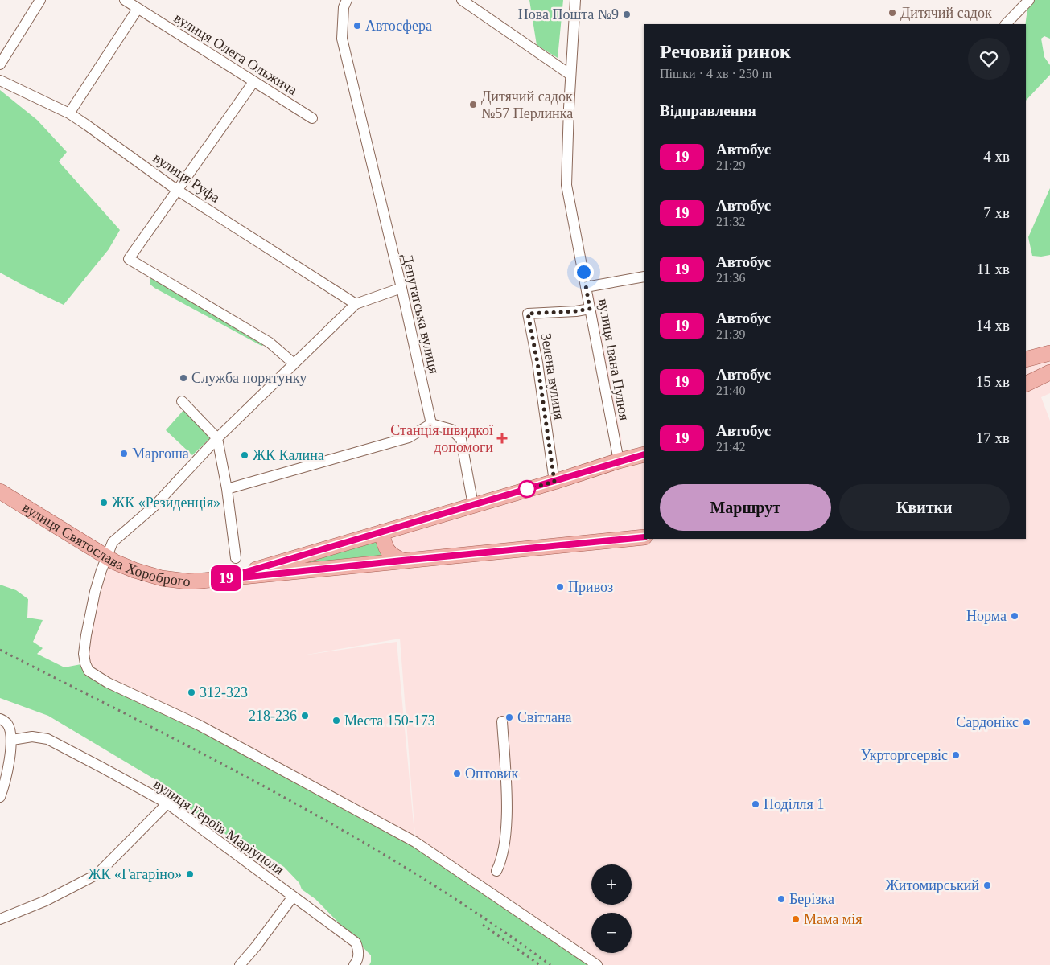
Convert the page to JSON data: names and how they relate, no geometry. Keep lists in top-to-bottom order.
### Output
{
  "streets": {
    "main road": ["вулиця Святослава Хороброго"],
    "street": [
      "вулиця Олега Ольжича",
      "вулиця Руфа",
      "Депутатська вулиця",
      "вулиця Івана Пулюя",
      "Зелена вулиця",
      "вулиця Героїв Маріуполя"
    ]
  },
  "crossings": [
    ["вулиця Івана Пулюя", "Зелена вулиця"]
  ],
  "places": {
    "other": [
      "Дитячий садок",
      "Нова Пошта №9",
      "Автосфера",
      "Дитячий садок №57 Перлинка",
      "Служба порятунку",
      "Маргоша",
      "ЖК Калина",
      "ЖК «Резиденція»",
      "Привоз",
      "Норма",
      "312-323",
      "218-236",
      "Світлана",
      "Места 150-173",
      "Сардонікс",
      "Укрторгсервіс",
      "Оптовик",
      "Поділля 1",
      "ЖК «Гагаріно»",
      "Житомирський",
      "Берізка",
      "Мама мія"
    ],
    "health": ["Станція швидкої допомоги"]
  },
  "lines": ["bus line 19"],
  "page": {
    "on_map": "19",
    "heading": [
      ["Речовий ринок", "Пішки · 4 хв · 250 m"],
      "Відправлення"
    ],
    "list": [
      {
        "mark": "19",
        "name": "Автобус",
        "note": "21:29",
        "value": "4 хв"
      },
      {
        "mark": "19",
        "name": "Автобус",
        "note": "21:32",
        "value": "7 хв"
      },
      {
        "mark": "19",
        "name": "Автобус",
        "note": "21:36",
        "value": "11 хв"
      },
      {
        "mark": "19",
        "name": "Автобус",
        "note": "21:39",
        "value": "14 хв"
      },
      {
        "mark": "19",
        "name": "Автобус",
        "note": "21:40",
        "value": "15 хв"
      },
      {
        "mark": "19",
        "name": "Автобус",
        "note": "21:42",
        "value": "17 хв"
      }
    ],
    "buttons": ["Маршрут", "Квитки"],
    "map_buttons": ["+", "−"]
  }
}
